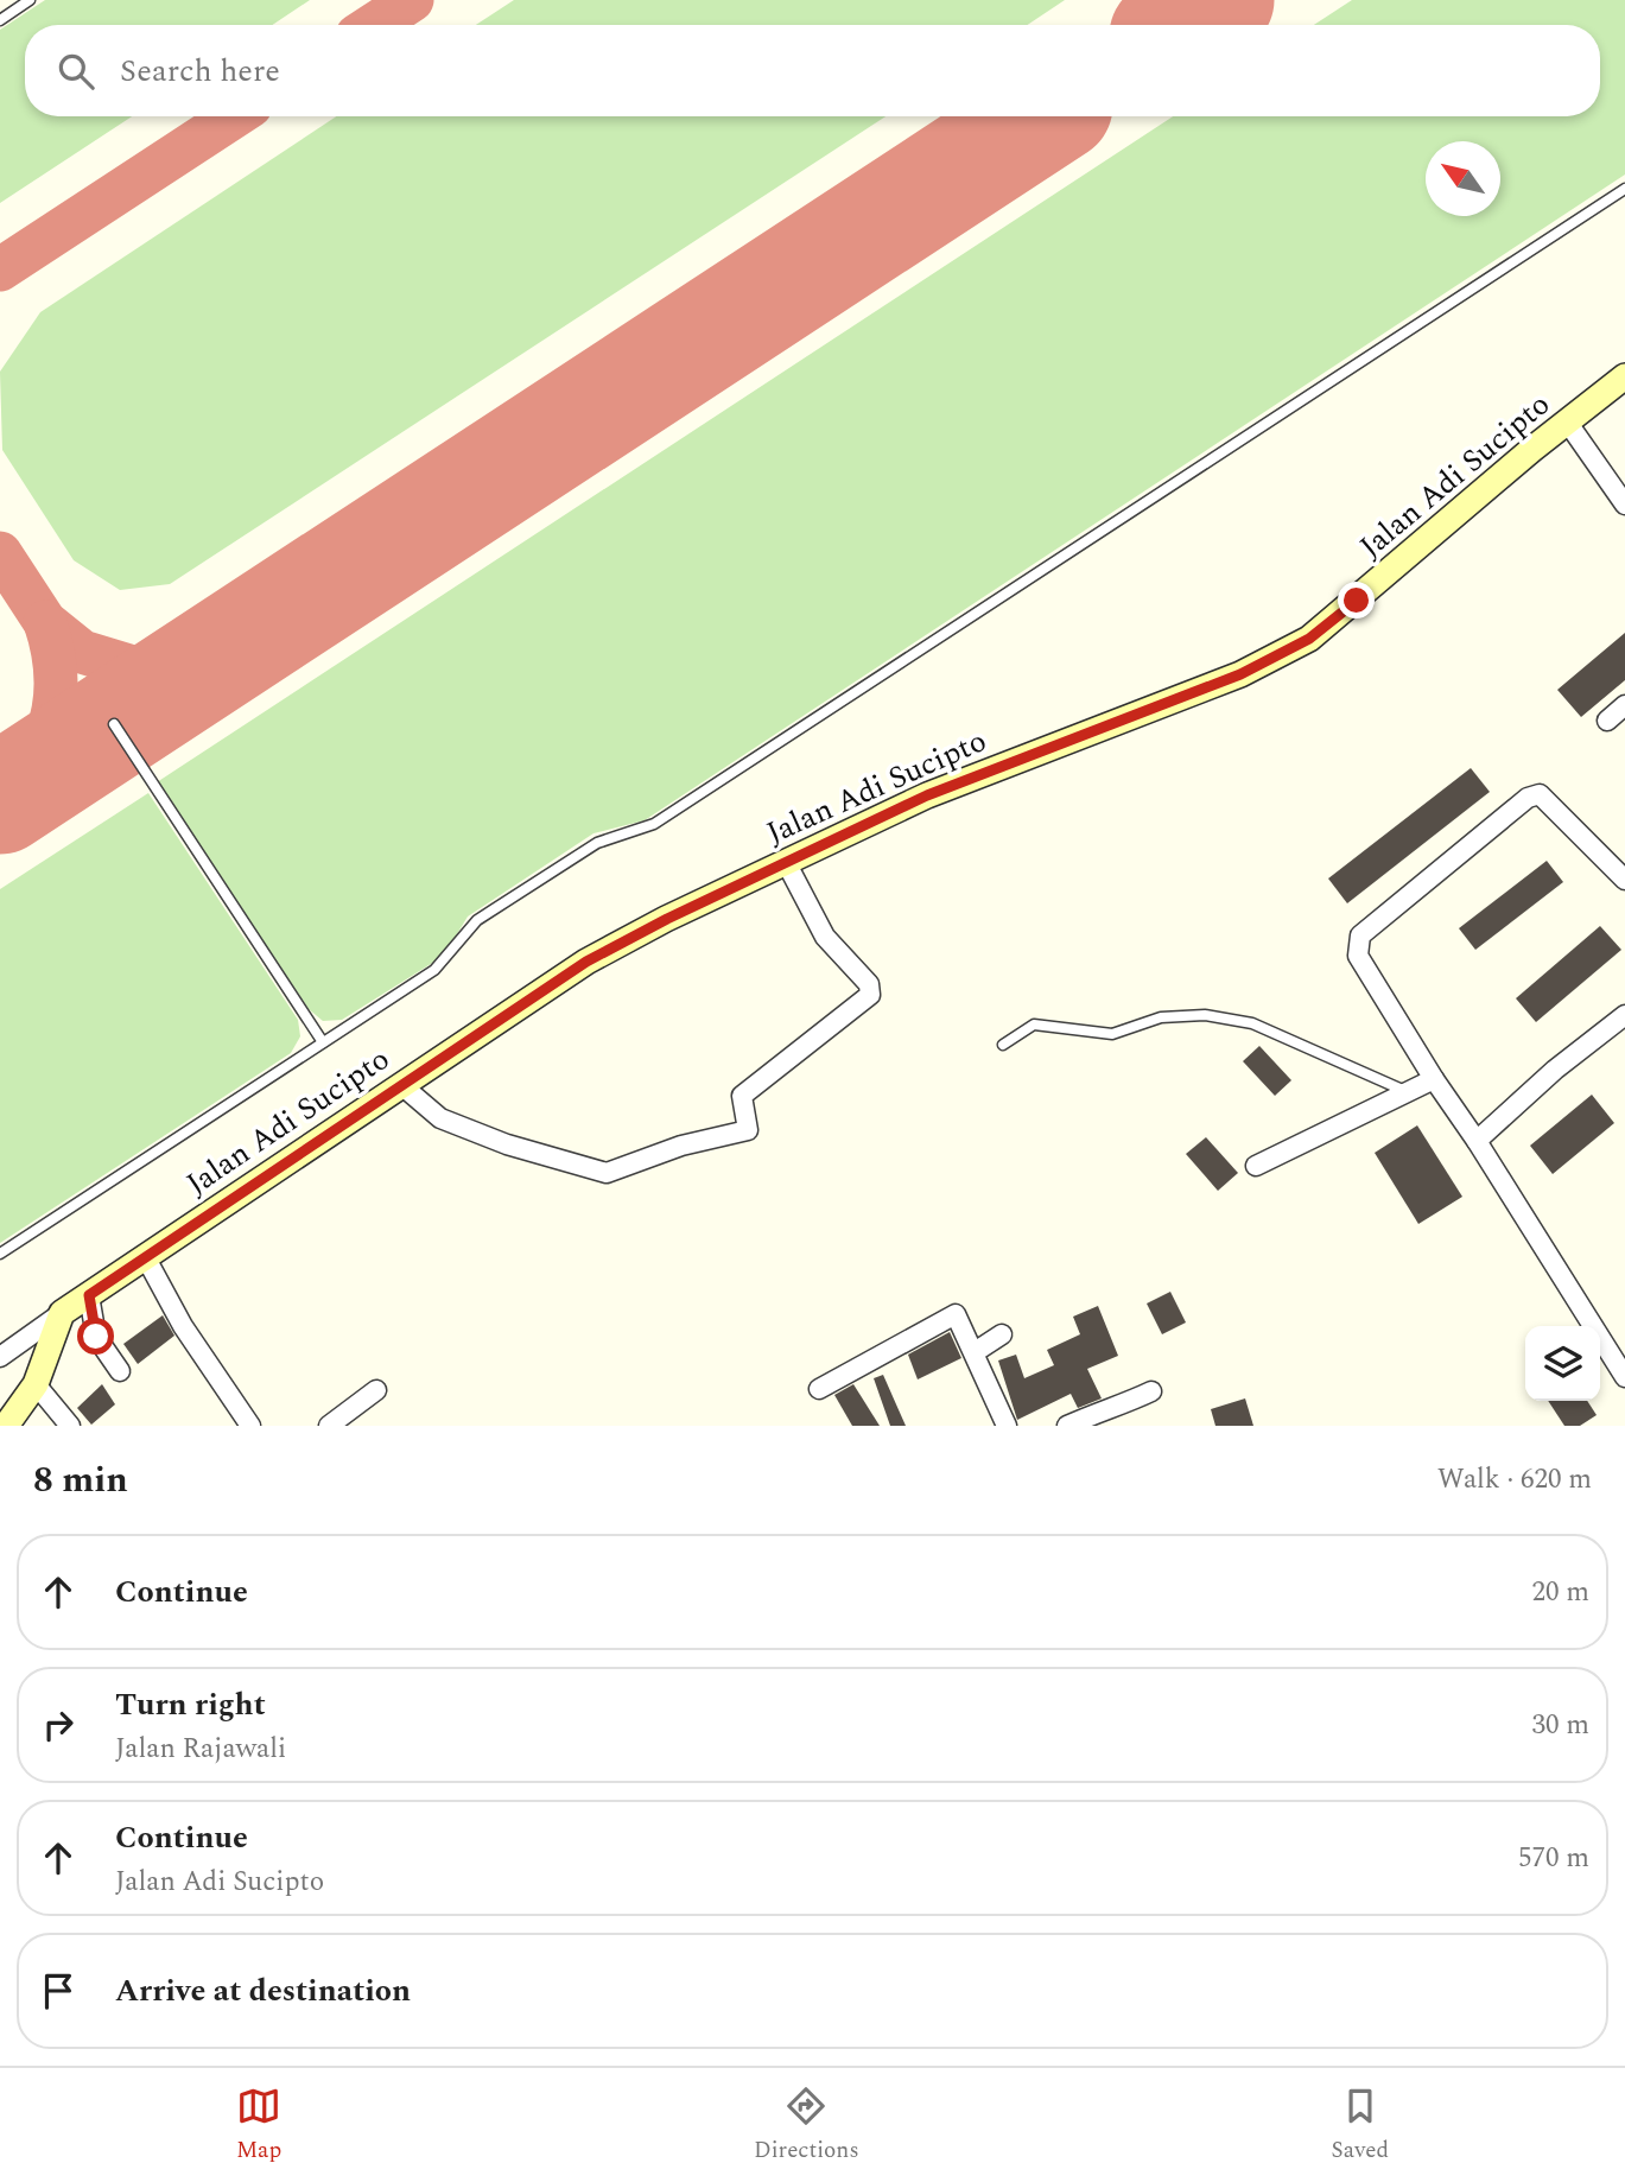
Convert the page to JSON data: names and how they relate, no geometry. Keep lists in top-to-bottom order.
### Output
{
  "streets": {
    "street": ["Jalan Adi Sucipto"]
  },
  "north": "top left",
  "page": {
    "search": "Search here",
    "heading": ["8 min", "Walk · 620 m"],
    "list": [
      ["Continue", "20 m"],
      ["Turn right", "Jalan Rajawali", "30 m"],
      ["Continue", "Jalan Adi Sucipto", "570 m"],
      "Arrive at destination"
    ],
    "nav": ["Map", "Directions", "Saved"]
  }
}
